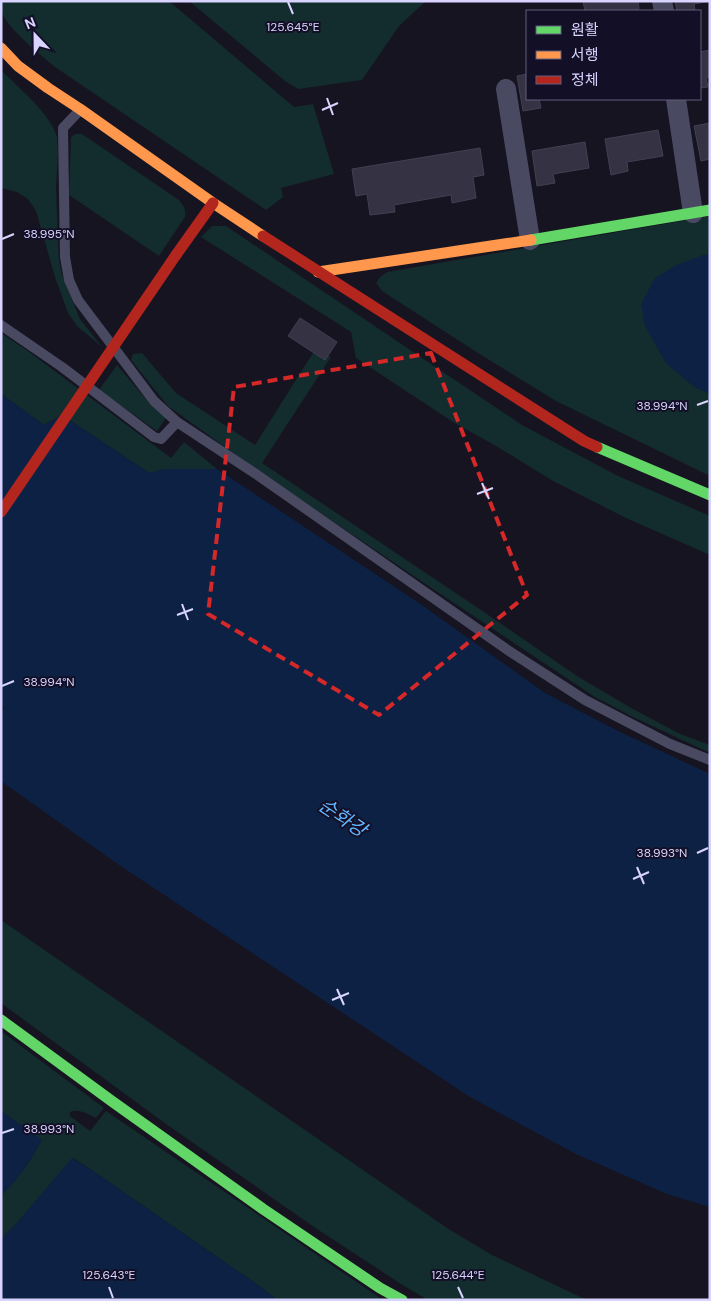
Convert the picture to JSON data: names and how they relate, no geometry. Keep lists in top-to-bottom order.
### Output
{
  "water": ["순화강"],
  "legend": ["원활", "서행", "정체"],
  "north": "top",
  "coordinates": [
    "125.645°E",
    "38.995°N",
    "38.994°N",
    "38.993°N",
    "125.643°E",
    "125.644°E"
  ]
}
